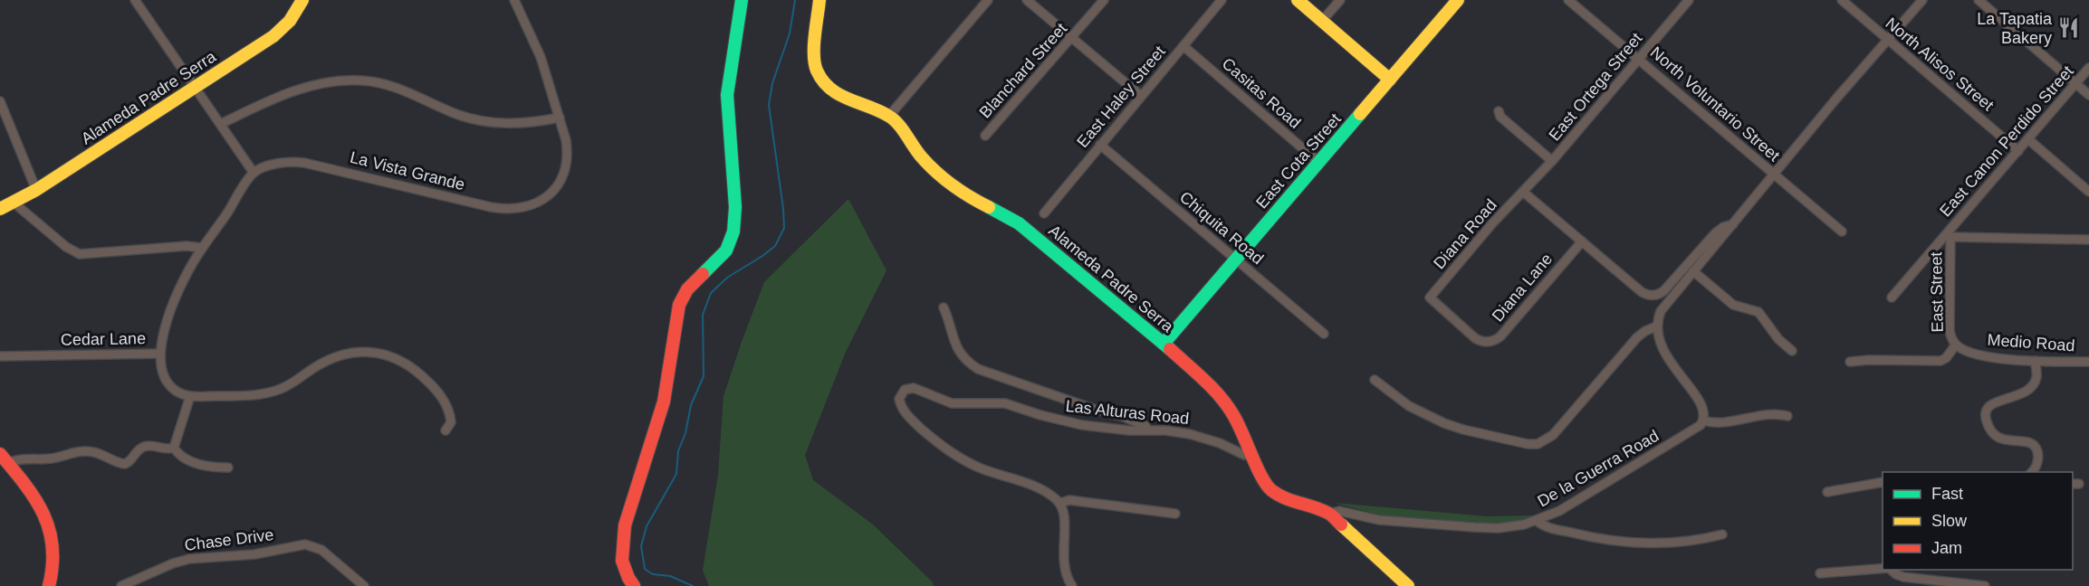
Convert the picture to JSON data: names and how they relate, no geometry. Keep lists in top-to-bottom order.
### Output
{
  "streets": {
    "street": [
      "North Alisos Street",
      "Blanchard Street",
      "East Ortega Street",
      "Casitas Road",
      "East Haley Street",
      "Alameda Padre Serra",
      "North Voluntario Street",
      "East Canon Perdido Street",
      "East Cota Street",
      "La Vista Grande",
      "Chiquita Road",
      "Diana Road",
      "Diana Lane",
      "East Street",
      "Cedar Lane",
      "Medio Road",
      "Las Alturas Road",
      "De la Guerra Road",
      "Chase Drive"
    ]
  },
  "crossings": [
    ["North Alisos Street", "East Canon Perdido Street"],
    ["East Ortega Street", "North Voluntario Street"],
    ["East Ortega Street", "Diana Road"],
    ["Casitas Road", "East Haley Street"],
    ["Casitas Road", "East Cota Street"],
    ["East Haley Street", "Chiquita Road"],
    ["Alameda Padre Serra", "East Cota Street"],
    ["Alameda Padre Serra", "Las Alturas Road"],
    ["Alameda Padre Serra", "De la Guerra Road"],
    ["East Canon Perdido Street", "East Street"],
    ["East Cota Street", "Chiquita Road"],
    ["Diana Road", "Diana Lane"],
    ["East Street", "Medio Road"]
  ],
  "places": {
    "restaurant": ["La Tapatia Bakery"]
  },
  "legend": ["Fast", "Slow", "Jam"]
}
